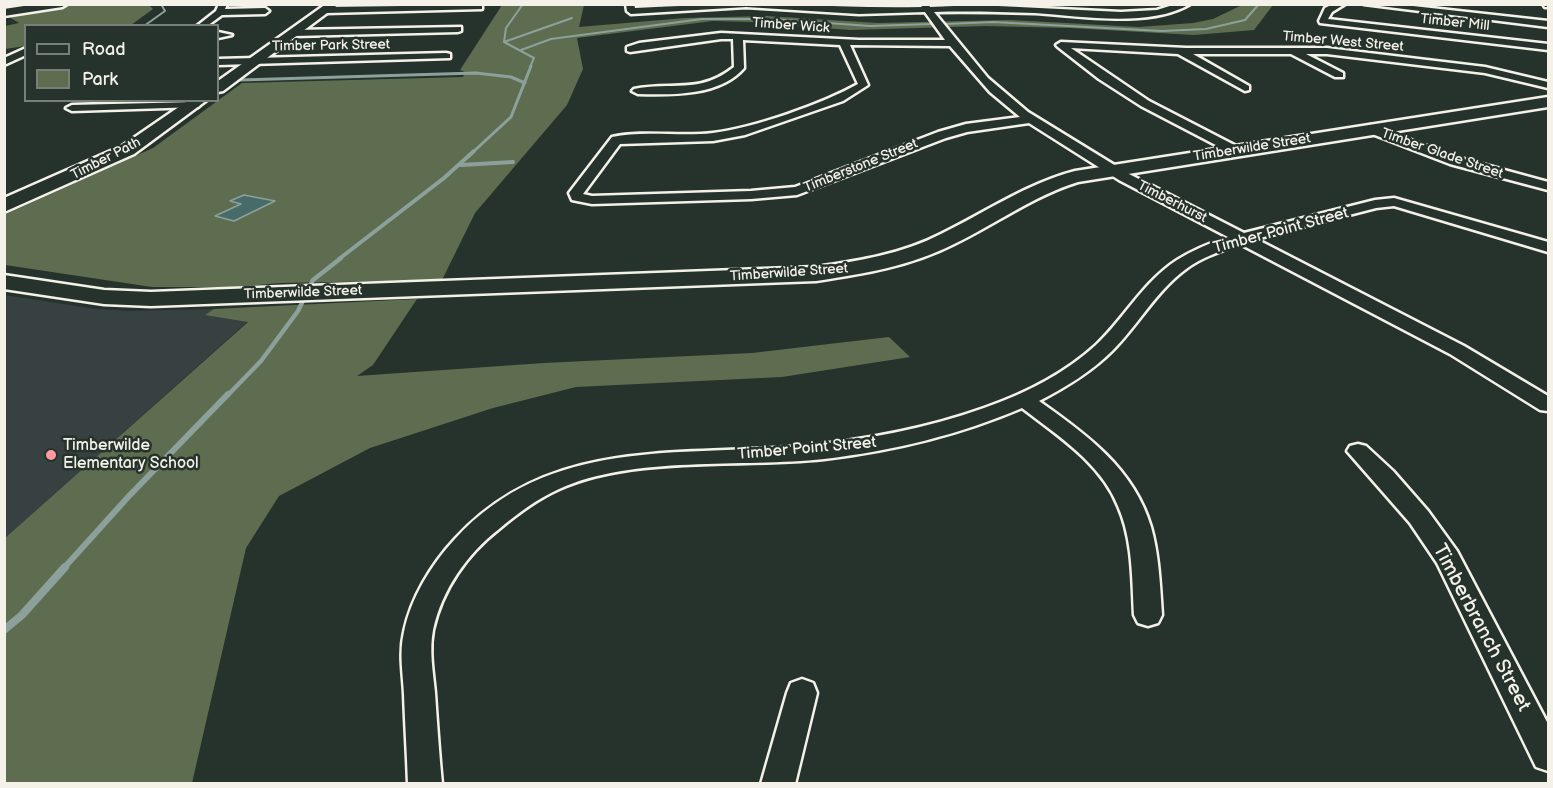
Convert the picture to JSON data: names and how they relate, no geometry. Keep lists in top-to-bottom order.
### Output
{
  "streets": {
    "street": [
      "Timber Mill",
      "Timber Wick",
      "Timber West Street",
      "Timber Park Street",
      "Timberwilde Street",
      "Timber Glade Street",
      "Timber Path",
      "Timberstone Street",
      "Timberhurst",
      "Timber Point Street",
      "Timberbranch Street"
    ]
  },
  "crossings": [
    ["Timber Wick", "Timberstone Street"],
    ["Timber Wick", "Timberhurst"],
    ["Timber West Street", "Timberwilde Street"],
    ["Timberwilde Street", "Timber Glade Street"],
    ["Timberwilde Street", "Timberhurst"],
    ["Timberstone Street", "Timberhurst"],
    ["Timberhurst", "Timber Point Street"]
  ],
  "places": ["Timberwilde Elementary School"],
  "legend": ["Road", "Park"]
}
